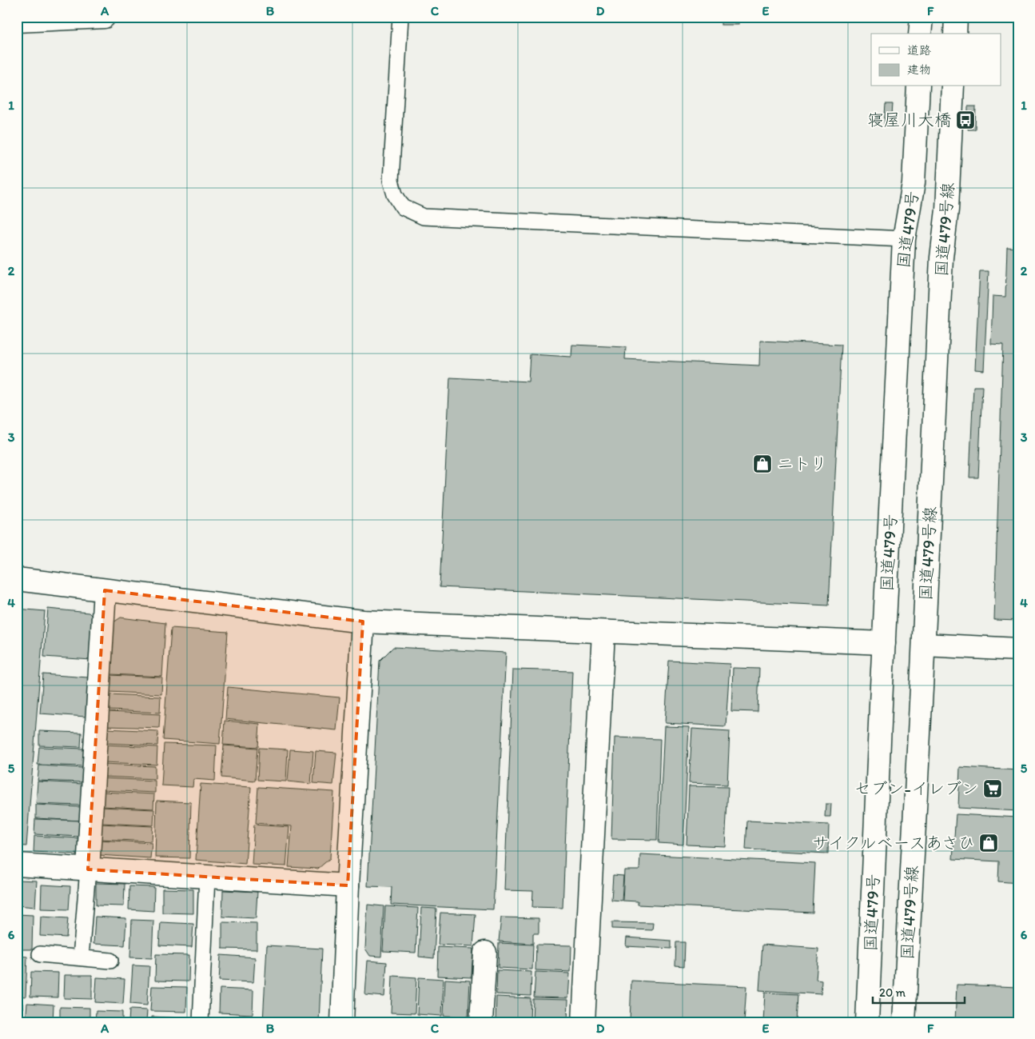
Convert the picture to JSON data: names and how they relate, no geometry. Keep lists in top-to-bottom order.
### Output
{
  "streets": {
    "main road": ["国道479号", "国道479号線"]
  },
  "places": {
    "bus stop": ["寝屋川大橋"],
    "shop": ["ニトリ", "サイクルベースあさひ"],
    "supermarket": ["セブン-イレブン"]
  },
  "legend": ["道路", "建物"],
  "scale_bar": "20 m",
  "grid": {
    "columns": [
      "A",
      "B",
      "C",
      "D",
      "E",
      "F"
    ],
    "rows": [
      "1",
      "2",
      "3",
      "4",
      "5",
      "6"
    ]
  }
}
